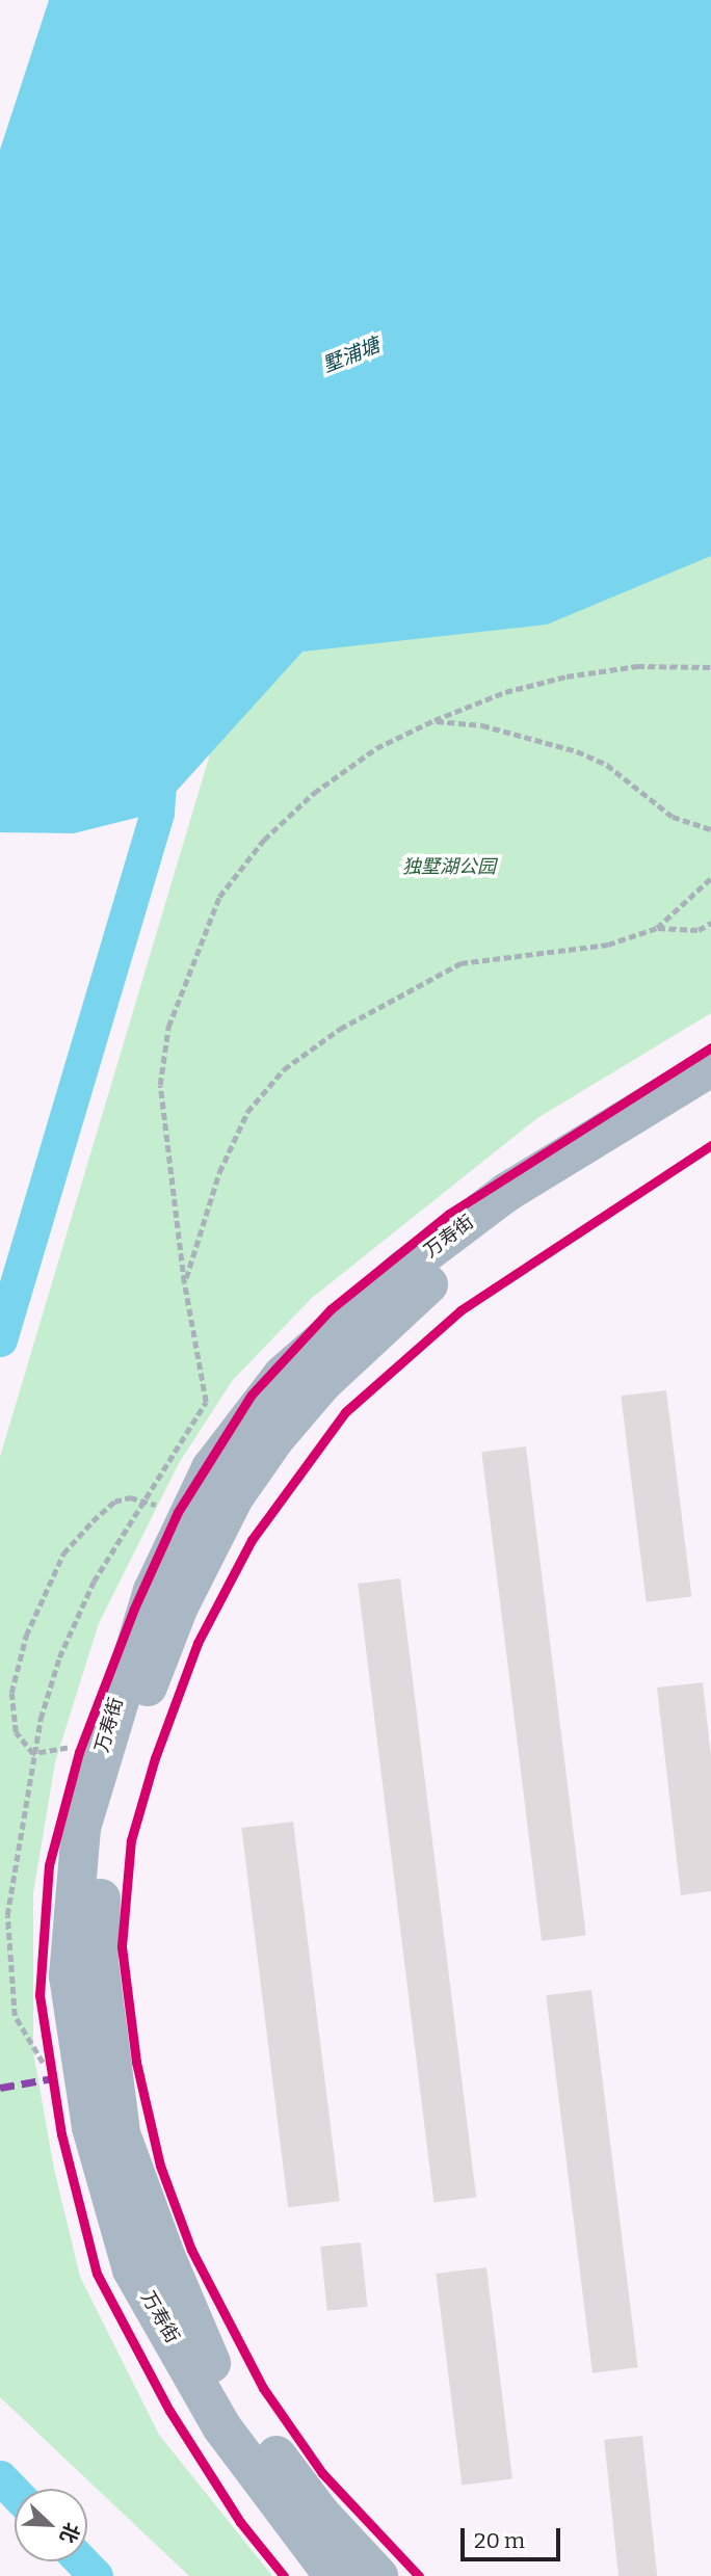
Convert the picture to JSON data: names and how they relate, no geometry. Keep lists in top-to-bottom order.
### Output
{
  "streets": {
    "street": ["万寿街"]
  },
  "water": ["墅浦塘"],
  "parks": ["独墅湖公园"],
  "scale_bar": "20 m",
  "north": "bottom right"
}
